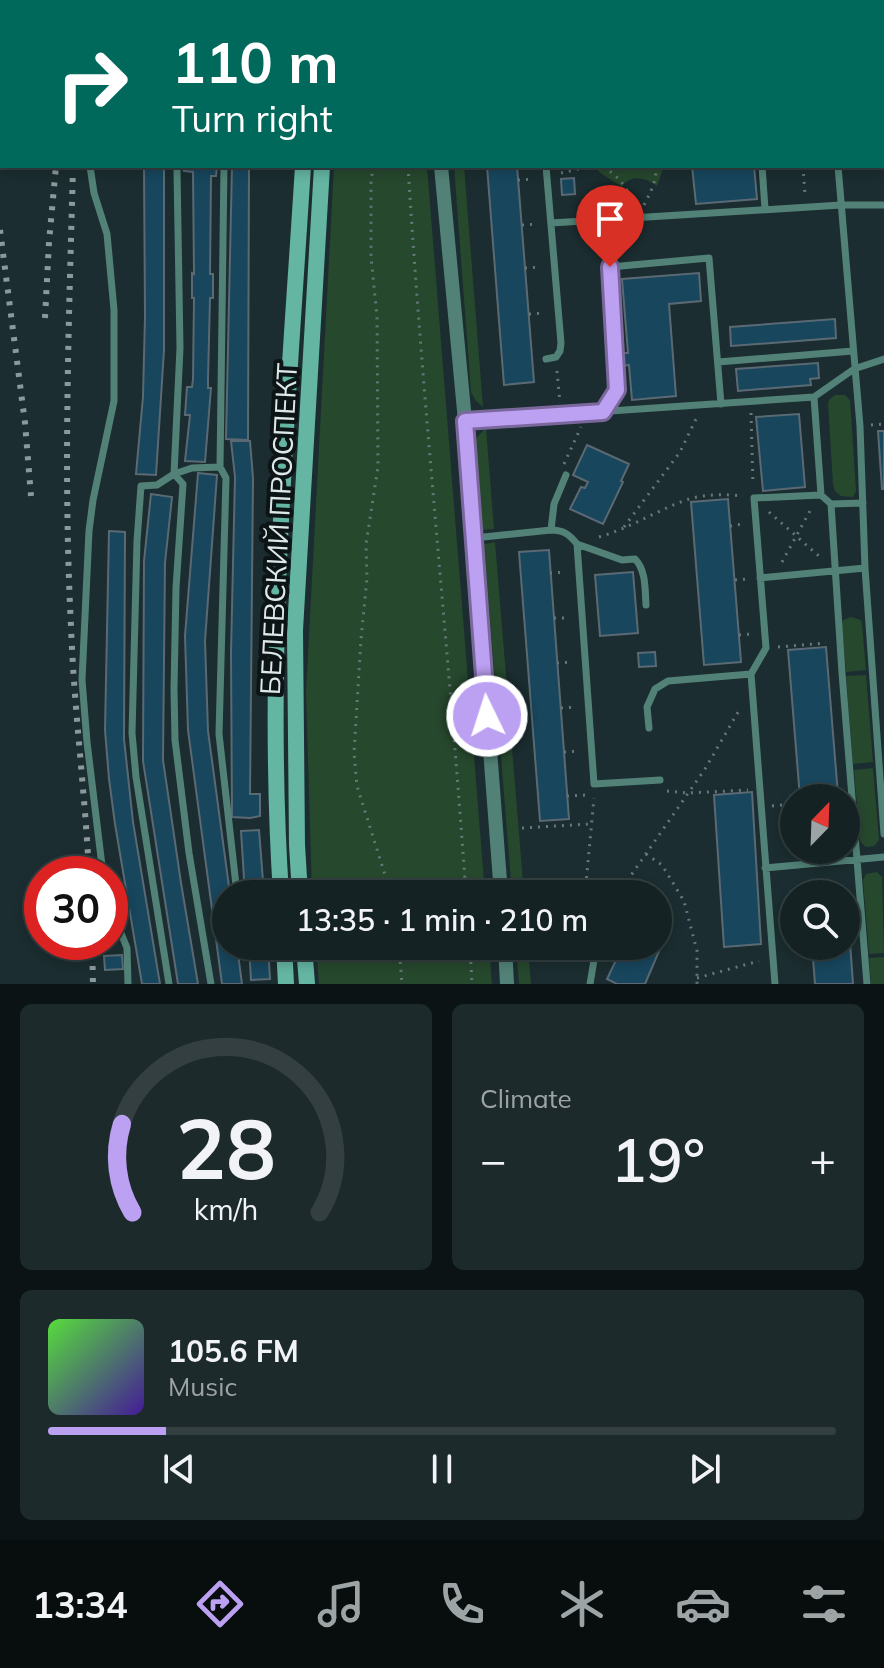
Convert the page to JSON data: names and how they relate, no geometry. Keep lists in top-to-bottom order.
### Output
{
  "streets": {
    "street": ["БЕЛЕВСКИЙ ПРОСПЕКТ"]
  },
  "north": "top right",
  "page": {
    "turn": ["110 m", "Turn right"],
    "limit": "30",
    "trip": "13:35 · 1 min · 210 m",
    "tile": "Climate",
    "heat": ["−", "19°", "+"],
    "song": ["105.6 FM", "Music"],
    "tabs": "13:34",
    "gauge": ["28", "km/h"]
  }
}
